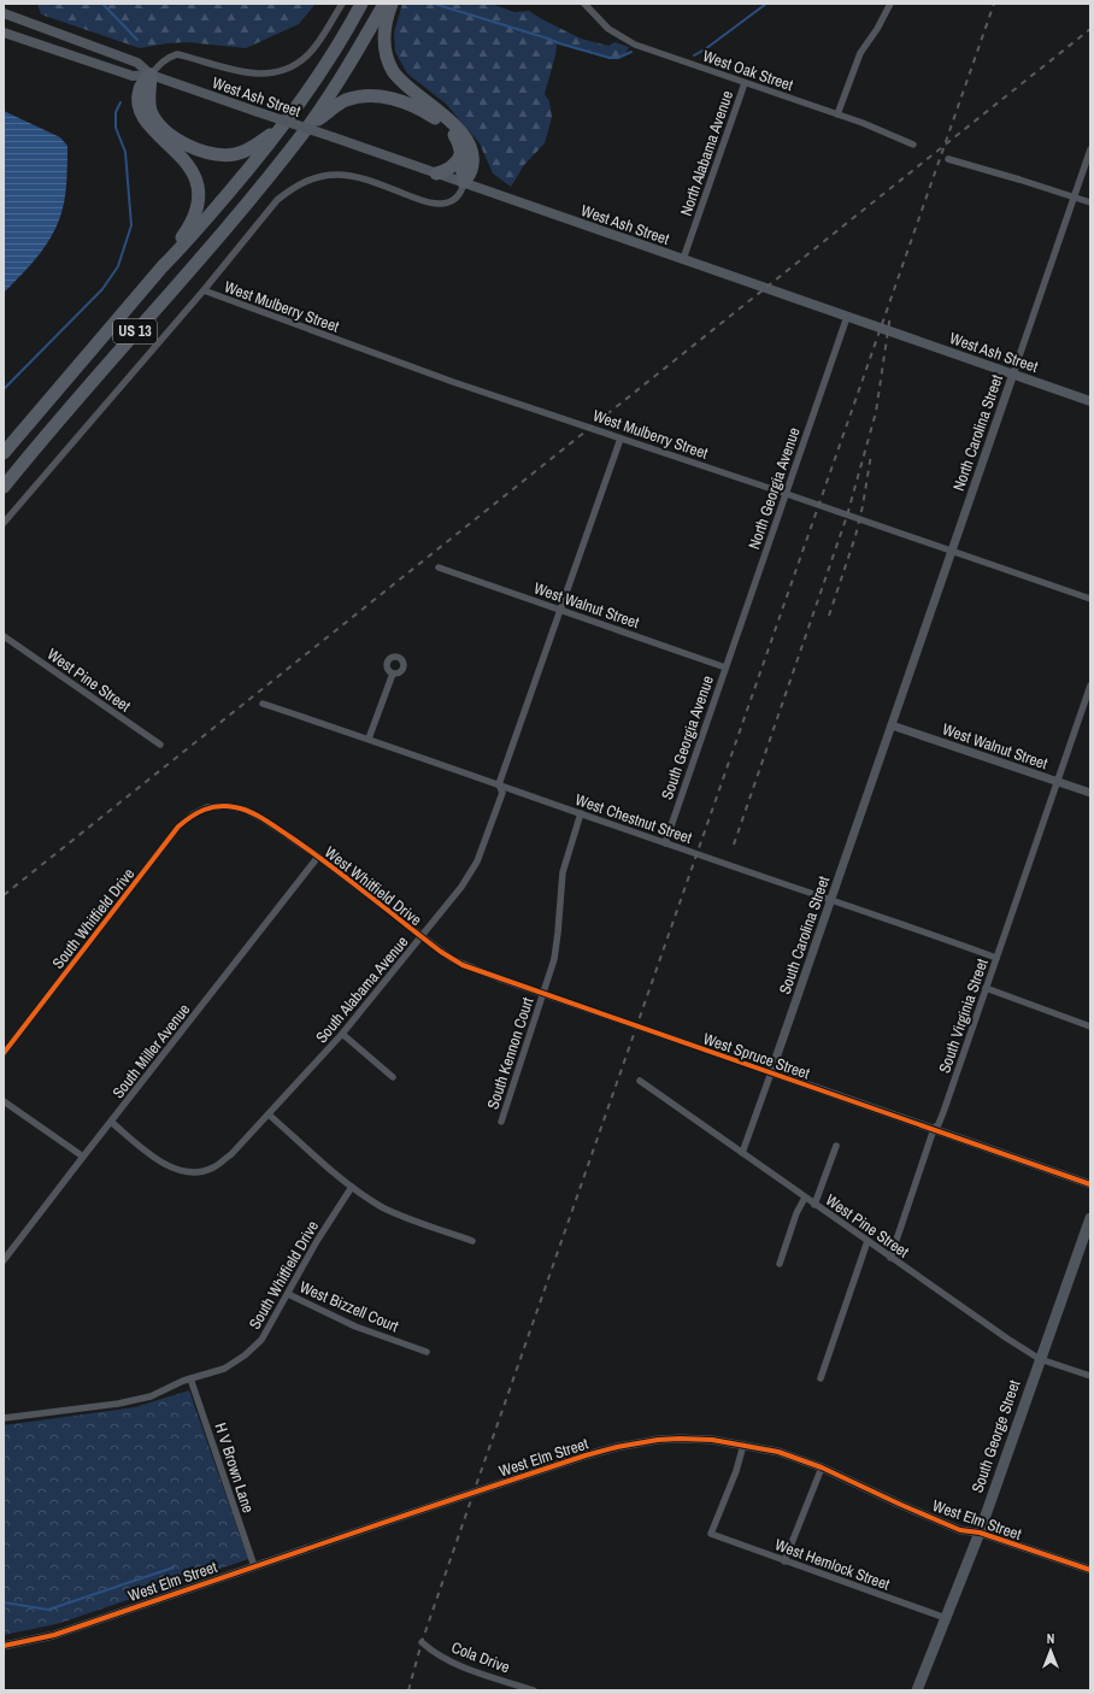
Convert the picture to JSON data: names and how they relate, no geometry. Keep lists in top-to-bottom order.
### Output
{
  "streets": {
    "highway": ["US 13"],
    "main road": ["West Ash Street", "South George Street"],
    "street": [
      "West Oak Street",
      "North Alabama Avenue",
      "West Mulberry Street",
      "North Carolina Street",
      "North Georgia Avenue",
      "West Walnut Street",
      "West Pine Street",
      "South Georgia Avenue",
      "West Chestnut Street",
      "West Whitfield Drive",
      "South Whitfield Drive",
      "South Carolina Street",
      "South Alabama Avenue",
      "South Virginia Street",
      "South Miller Avenue",
      "South Kennon Court",
      "West Spruce Street",
      "West Bizzell Court",
      "West Elm Street",
      "H V Brown Lane",
      "West Hemlock Street",
      "Cola Drive"
    ]
  },
  "crossings": [
    ["West Oak Street", "North Alabama Avenue"],
    ["West Ash Street", "North Alabama Avenue"],
    ["West Ash Street", "North Carolina Street"],
    ["West Ash Street", "North Georgia Avenue"],
    ["West Mulberry Street", "North Carolina Street"],
    ["West Mulberry Street", "North Georgia Avenue"],
    ["North Carolina Street", "West Walnut Street"],
    ["North Carolina Street", "South Carolina Street"],
    ["North Georgia Avenue", "West Walnut Street"],
    ["North Georgia Avenue", "South Georgia Avenue"],
    ["West Walnut Street", "South Georgia Avenue"],
    ["West Walnut Street", "South Carolina Street"],
    ["West Walnut Street", "South Alabama Avenue"],
    ["West Walnut Street", "South Virginia Street"],
    ["West Pine Street", "South Carolina Street"],
    ["West Pine Street", "South Virginia Street"],
    ["West Pine Street", "South George Street"],
    ["South Georgia Avenue", "West Chestnut Street"],
    ["West Chestnut Street", "South Carolina Street"],
    ["West Chestnut Street", "South Alabama Avenue"],
    ["West Chestnut Street", "South Virginia Street"],
    ["West Chestnut Street", "South Kennon Court"],
    ["West Whitfield Drive", "South Whitfield Drive"],
    ["West Whitfield Drive", "South Alabama Avenue"],
    ["West Whitfield Drive", "South Miller Avenue"],
    ["West Whitfield Drive", "West Spruce Street"],
    ["South Whitfield Drive", "West Bizzell Court"],
    ["South Whitfield Drive", "H V Brown Lane"],
    ["South Carolina Street", "West Spruce Street"],
    ["South Alabama Avenue", "South Miller Avenue"],
    ["South Alabama Avenue", "West Spruce Street"],
    ["South Virginia Street", "West Spruce Street"],
    ["South Kennon Court", "West Spruce Street"],
    ["South George Street", "West Elm Street"],
    ["South George Street", "West Hemlock Street"],
    ["West Elm Street", "H V Brown Lane"],
    ["West Elm Street", "West Hemlock Street"]
  ],
  "north": "top"
}
